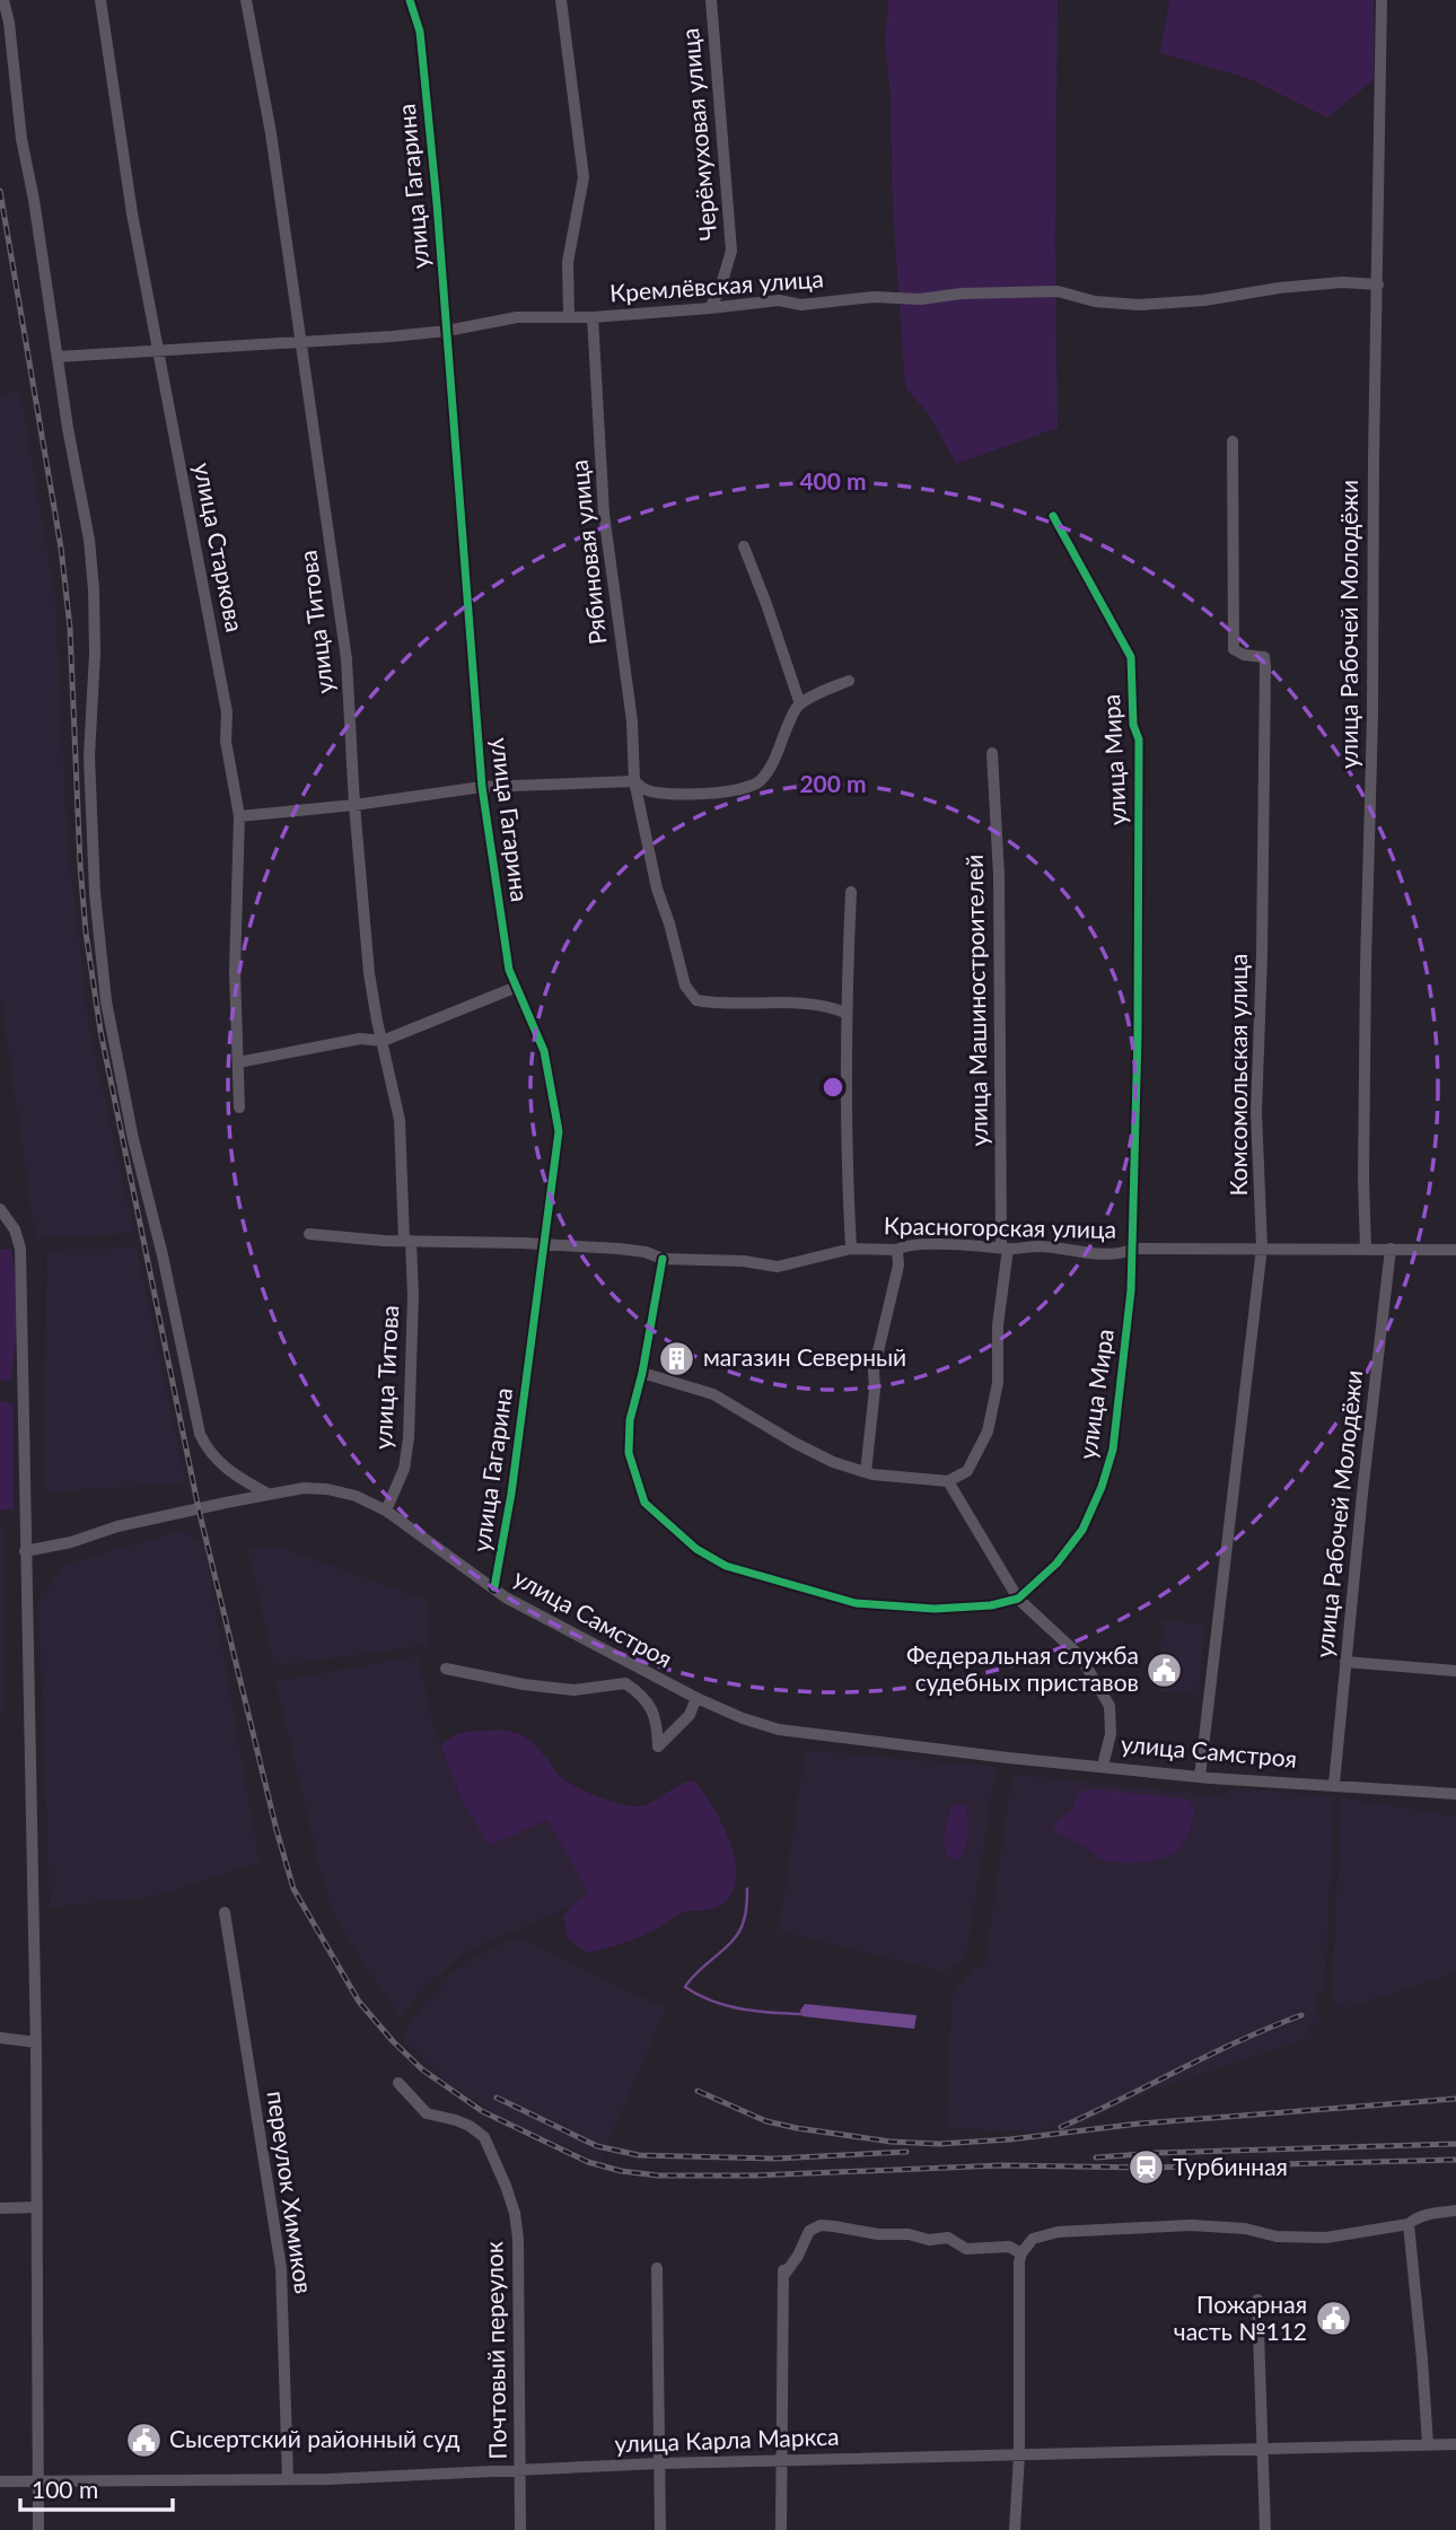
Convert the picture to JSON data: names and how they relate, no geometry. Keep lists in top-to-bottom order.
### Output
{
  "streets": {
    "street": [
      "Черёмуховая улица",
      "улица Гагарина",
      "Кремлёвская улица",
      "улица Старкова",
      "Рябиновая улица",
      "улица Титова",
      "улица Рабочей Молодёжи",
      "улица Мира",
      "улица Машиностроителей",
      "Комсомольская улица",
      "Красногорская улица",
      "улица Самстроя",
      "переулок Химиков",
      "Почтовый переулок",
      "улица Карла Маркса"
    ]
  },
  "crossings": [
    ["Черёмуховая улица", "Кремлёвская улица"],
    ["улица Гагарина", "Кремлёвская улица"],
    ["улица Гагарина", "Красногорская улица"],
    ["улица Гагарина", "улица Самстроя"],
    ["Кремлёвская улица", "улица Старкова"],
    ["Кремлёвская улица", "Рябиновая улица"],
    ["Кремлёвская улица", "улица Титова"],
    ["Кремлёвская улица", "улица Рабочей Молодёжи"],
    ["улица Титова", "Красногорская улица"],
    ["улица Титова", "улица Самстроя"],
    ["улица Рабочей Молодёжи", "Красногорская улица"],
    ["улица Рабочей Молодёжи", "улица Самстроя"],
    ["улица Мира", "Красногорская улица"],
    ["улица Машиностроителей", "Красногорская улица"],
    ["Комсомольская улица", "Красногорская улица"],
    ["Комсомольская улица", "улица Самстроя"],
    ["переулок Химиков", "улица Карла Маркса"],
    ["Почтовый переулок", "улица Карла Маркса"]
  ],
  "places": {
    "building": ["магазин Северный"],
    "public building": ["Федеральная служба судебных приставов", "Пожарная часть №112", "Сысертский районный суд"],
    "station": ["Турбинная"]
  },
  "scale_bar": "100 m",
  "rings": ["400 m", "200 m"]
}
